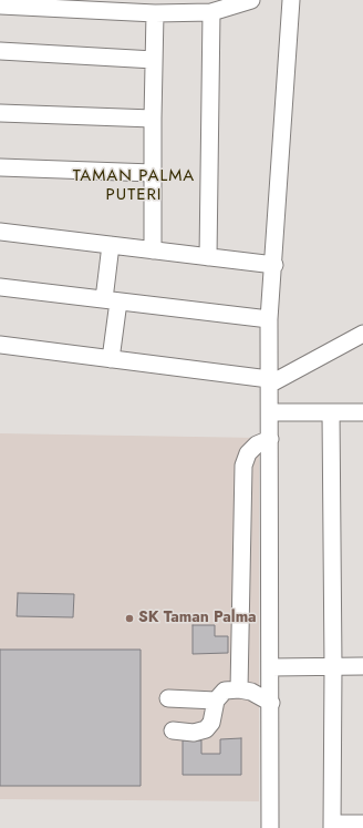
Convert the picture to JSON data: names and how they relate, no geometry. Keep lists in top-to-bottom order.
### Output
{
  "districts": ["TAMAN PALMA PUTERI"],
  "places": ["SK Taman Palma"]
}
